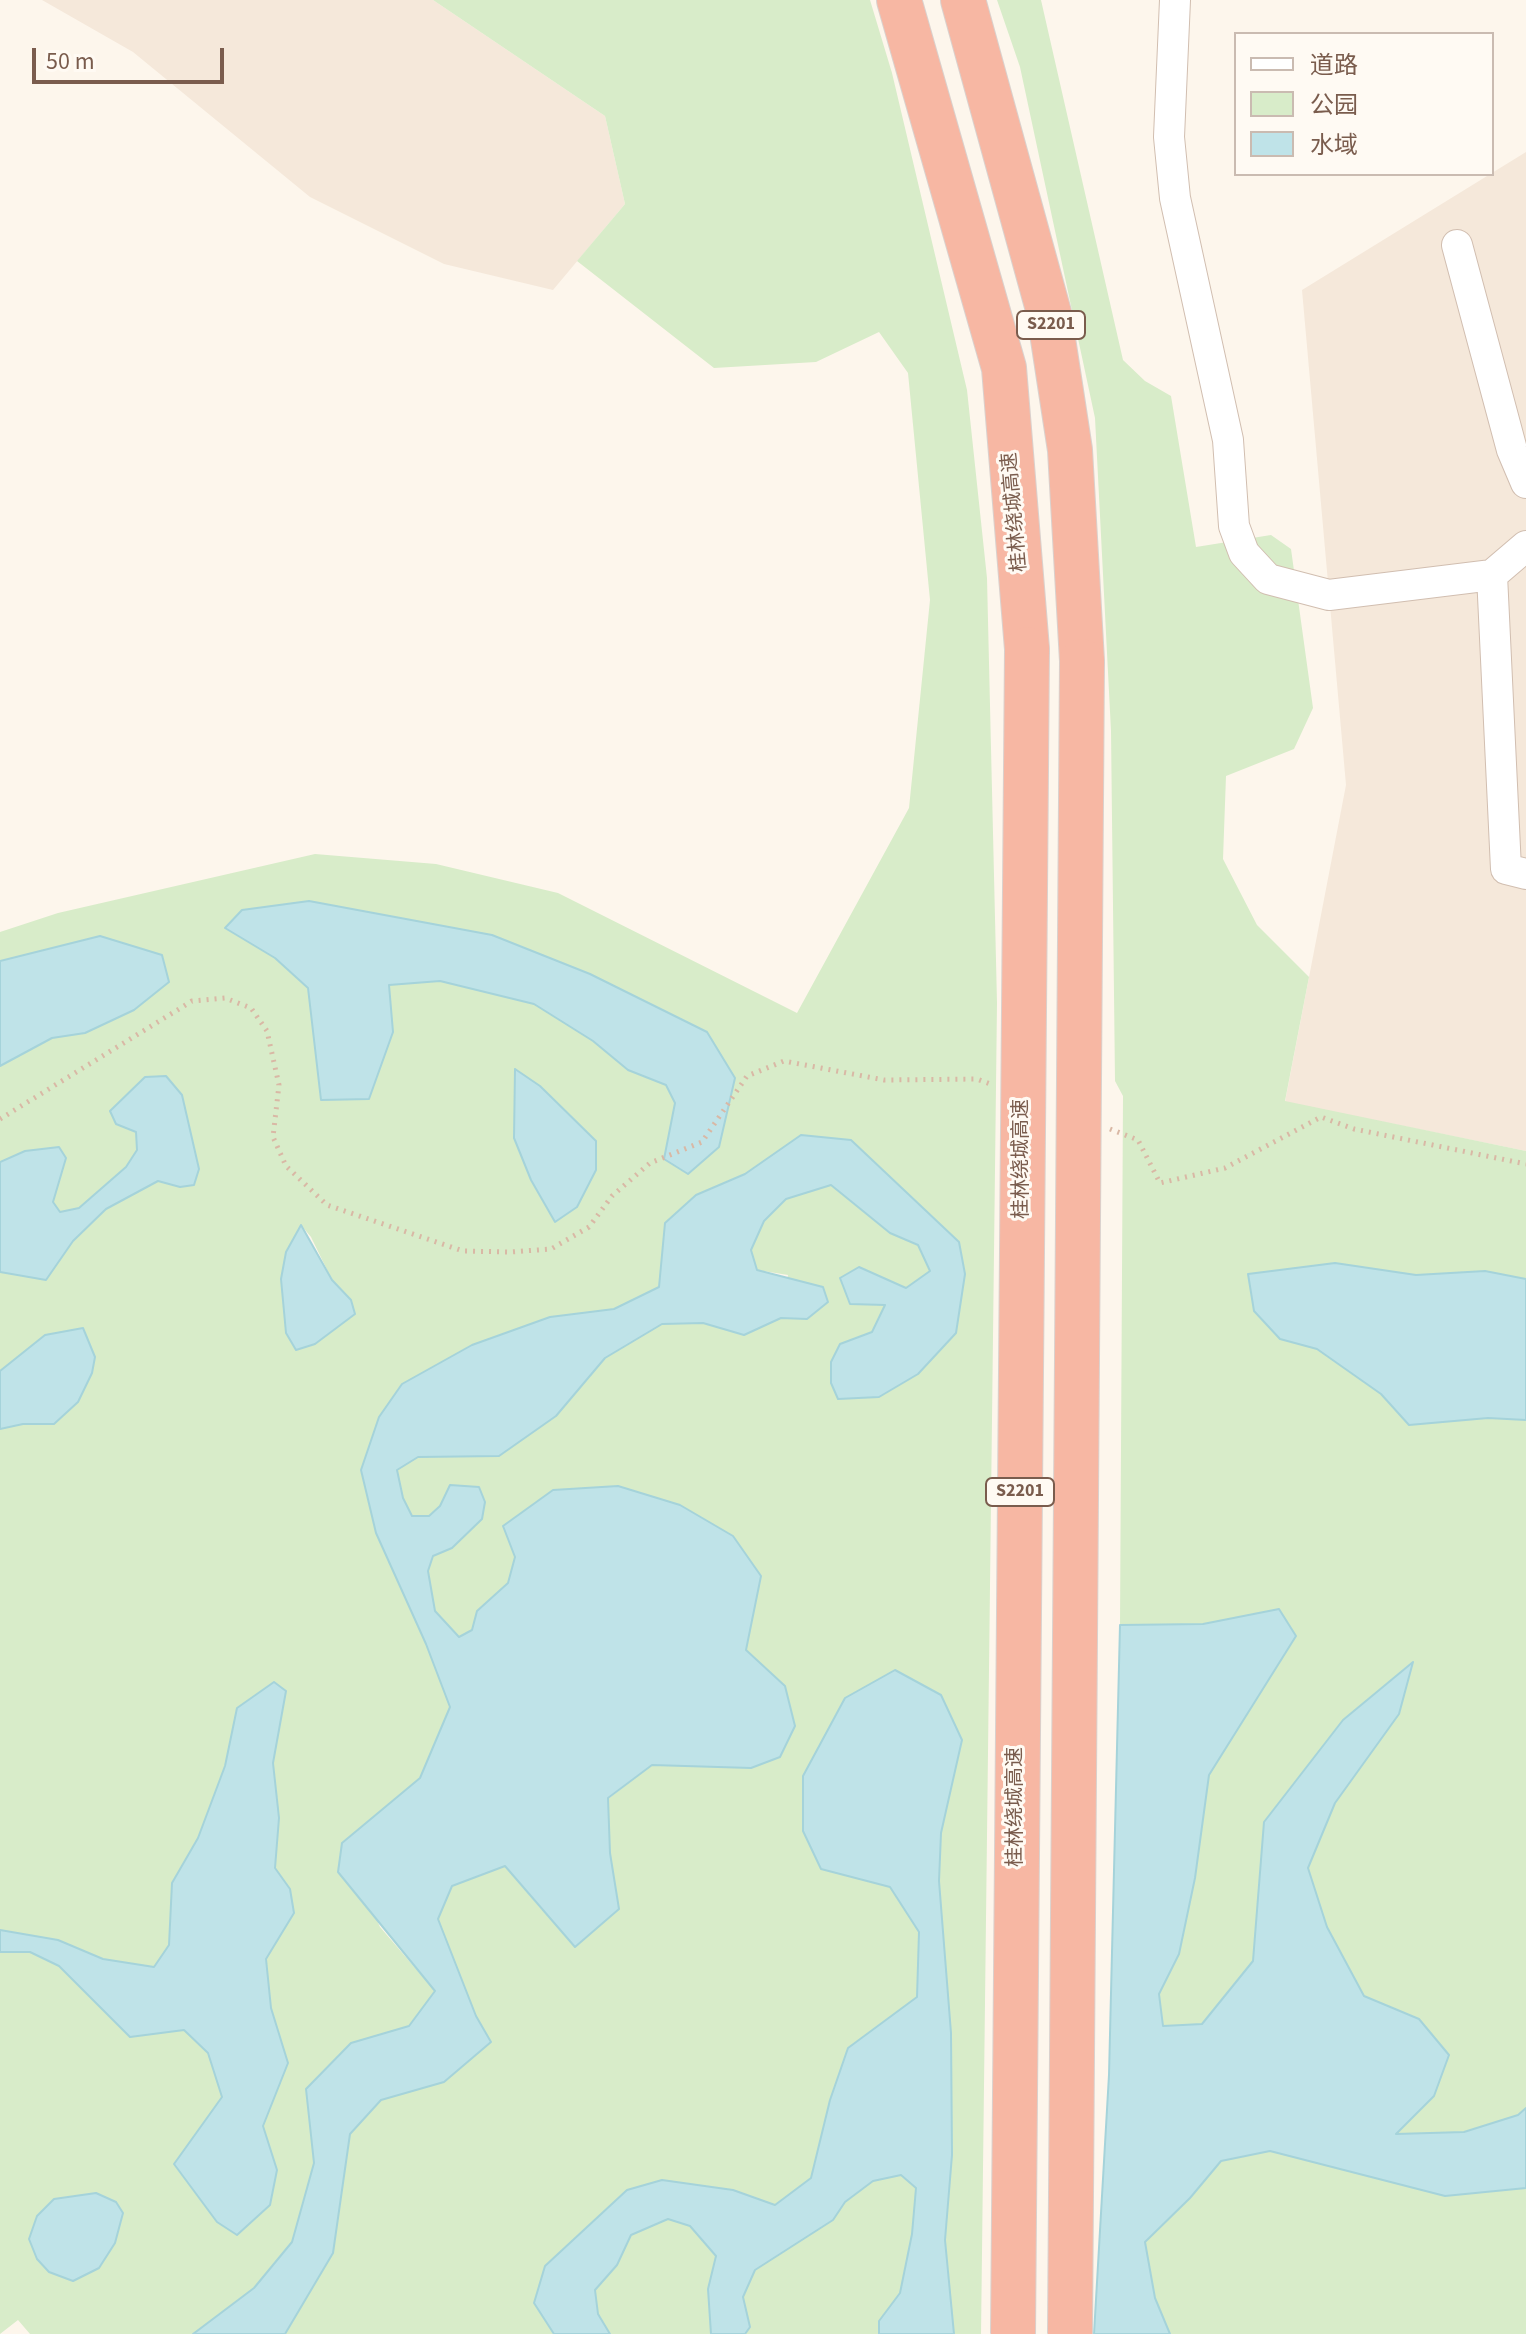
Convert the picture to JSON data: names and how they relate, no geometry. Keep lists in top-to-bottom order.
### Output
{
  "streets": {
    "highway": ["S2201", "桂林绕城高速"]
  },
  "legend": ["道路", "公园", "水域"],
  "scale_bar": "50 m"
}
